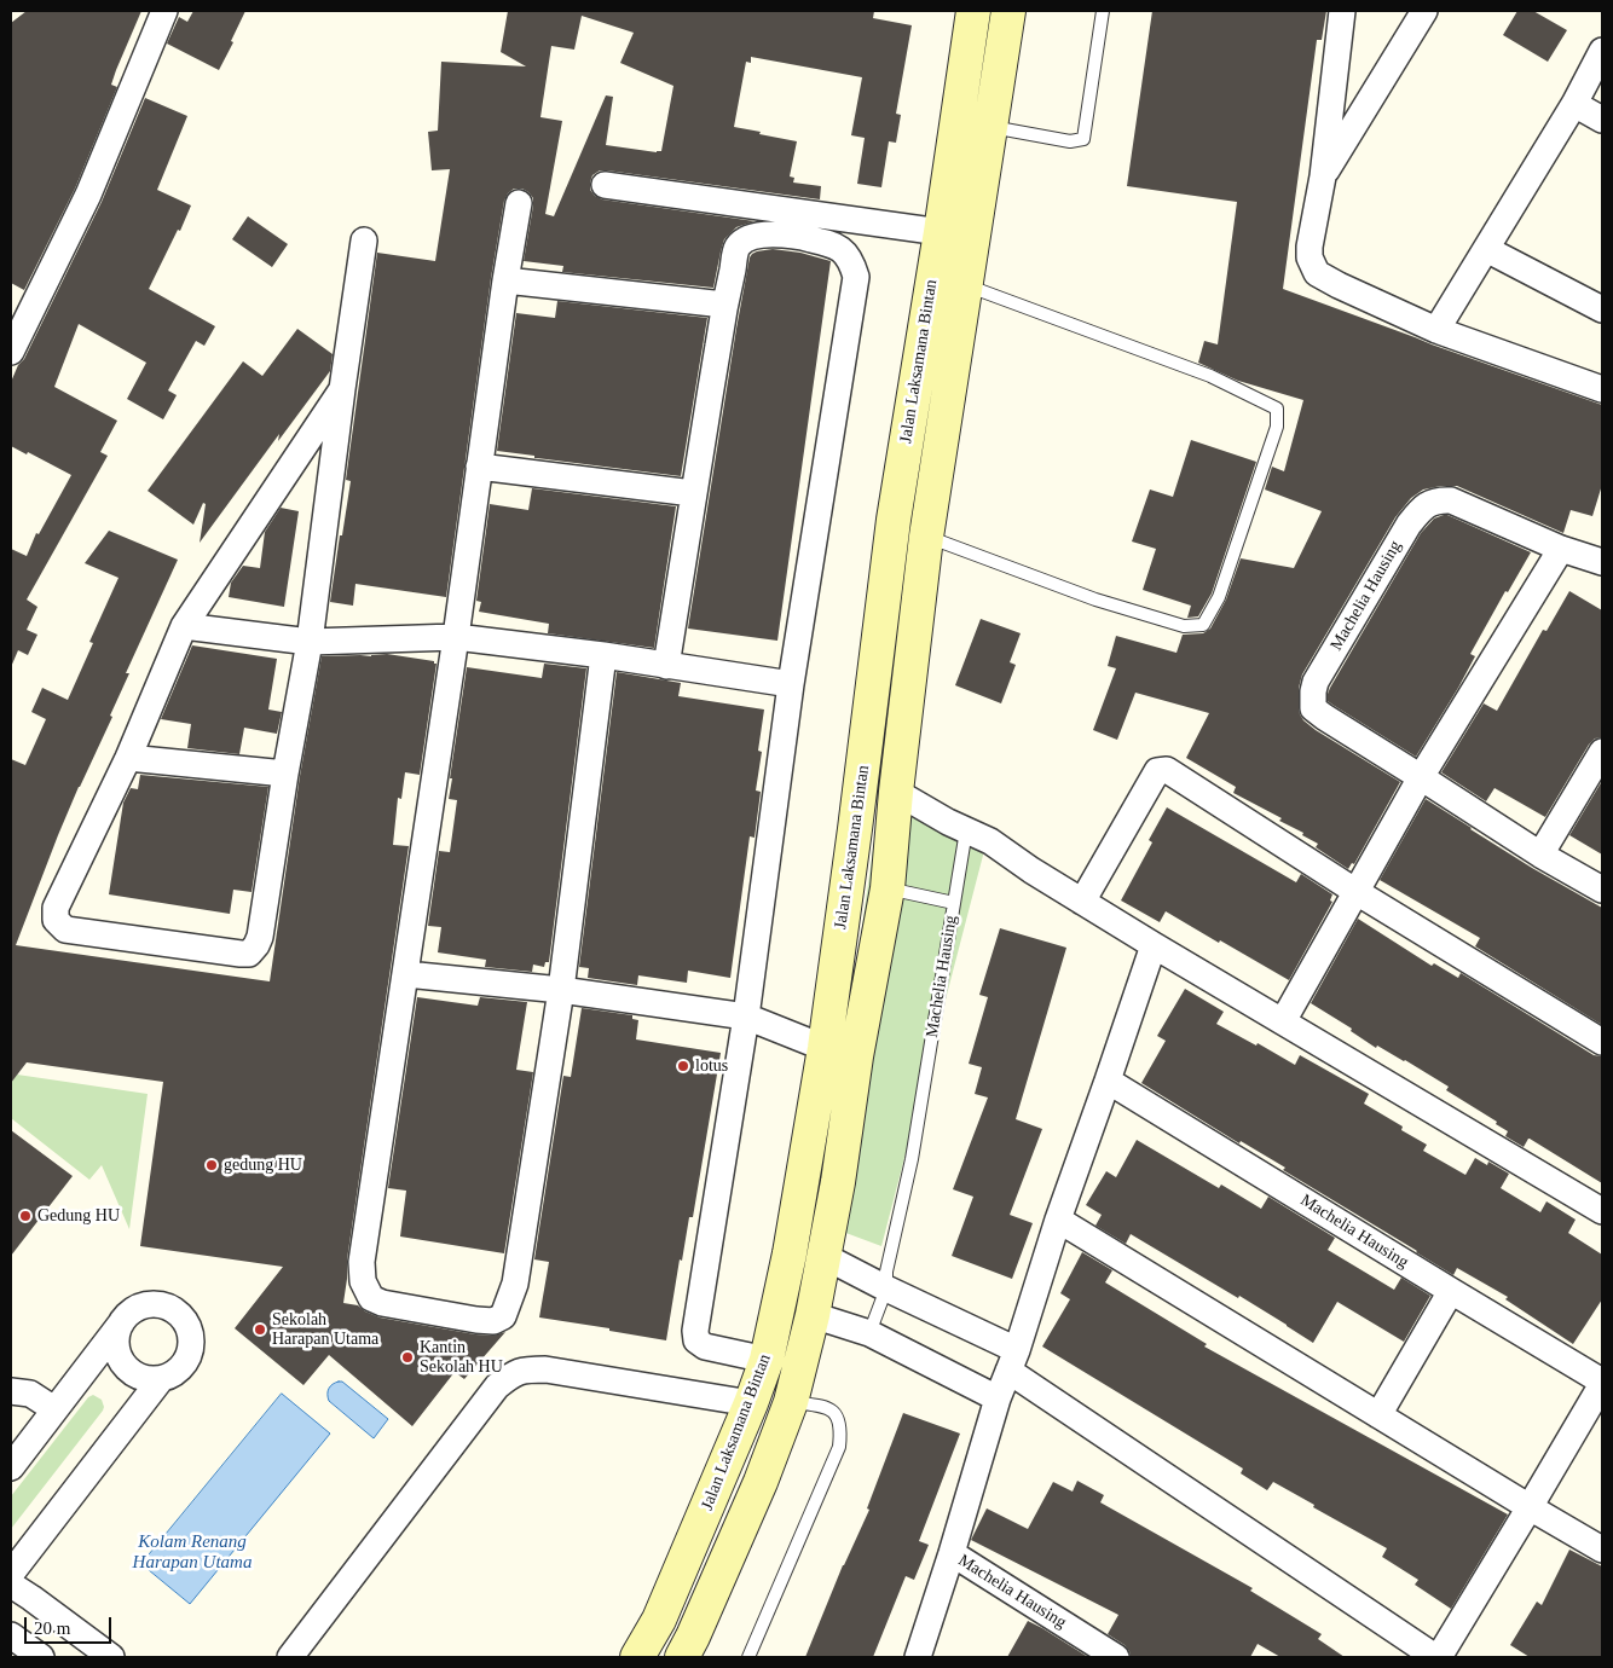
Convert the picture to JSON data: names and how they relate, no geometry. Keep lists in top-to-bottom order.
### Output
{
  "streets": {
    "main road": ["Jalan Laksamana Bintan"],
    "street": ["Machelia Hausing"]
  },
  "water": ["Kolam Renang Harapan Utama"],
  "places": [
    "lotus",
    "gedung HU",
    "Gedung HU",
    "Sekolah Harapan Utama",
    "Kantin Sekolah HU"
  ],
  "scale_bar": "20 m"
}
